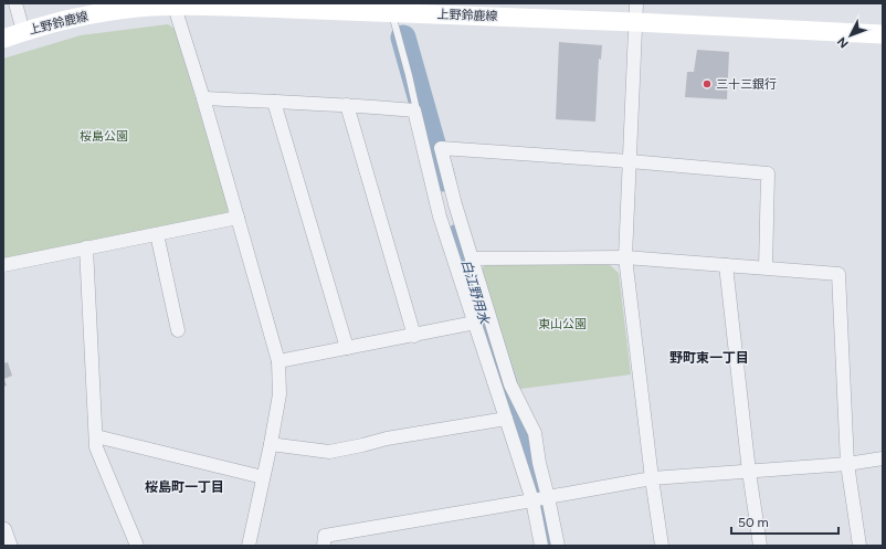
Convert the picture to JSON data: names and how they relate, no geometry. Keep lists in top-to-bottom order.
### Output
{
  "streets": {
    "main road": ["上野鈴鹿線"]
  },
  "districts": ["野町東一丁目", "桜島町一丁目"],
  "water": ["白江野用水"],
  "parks": ["桜島公園", "東山公園"],
  "places": ["三十三銀行"],
  "scale_bar": "50 m",
  "north": "bottom left"
}
